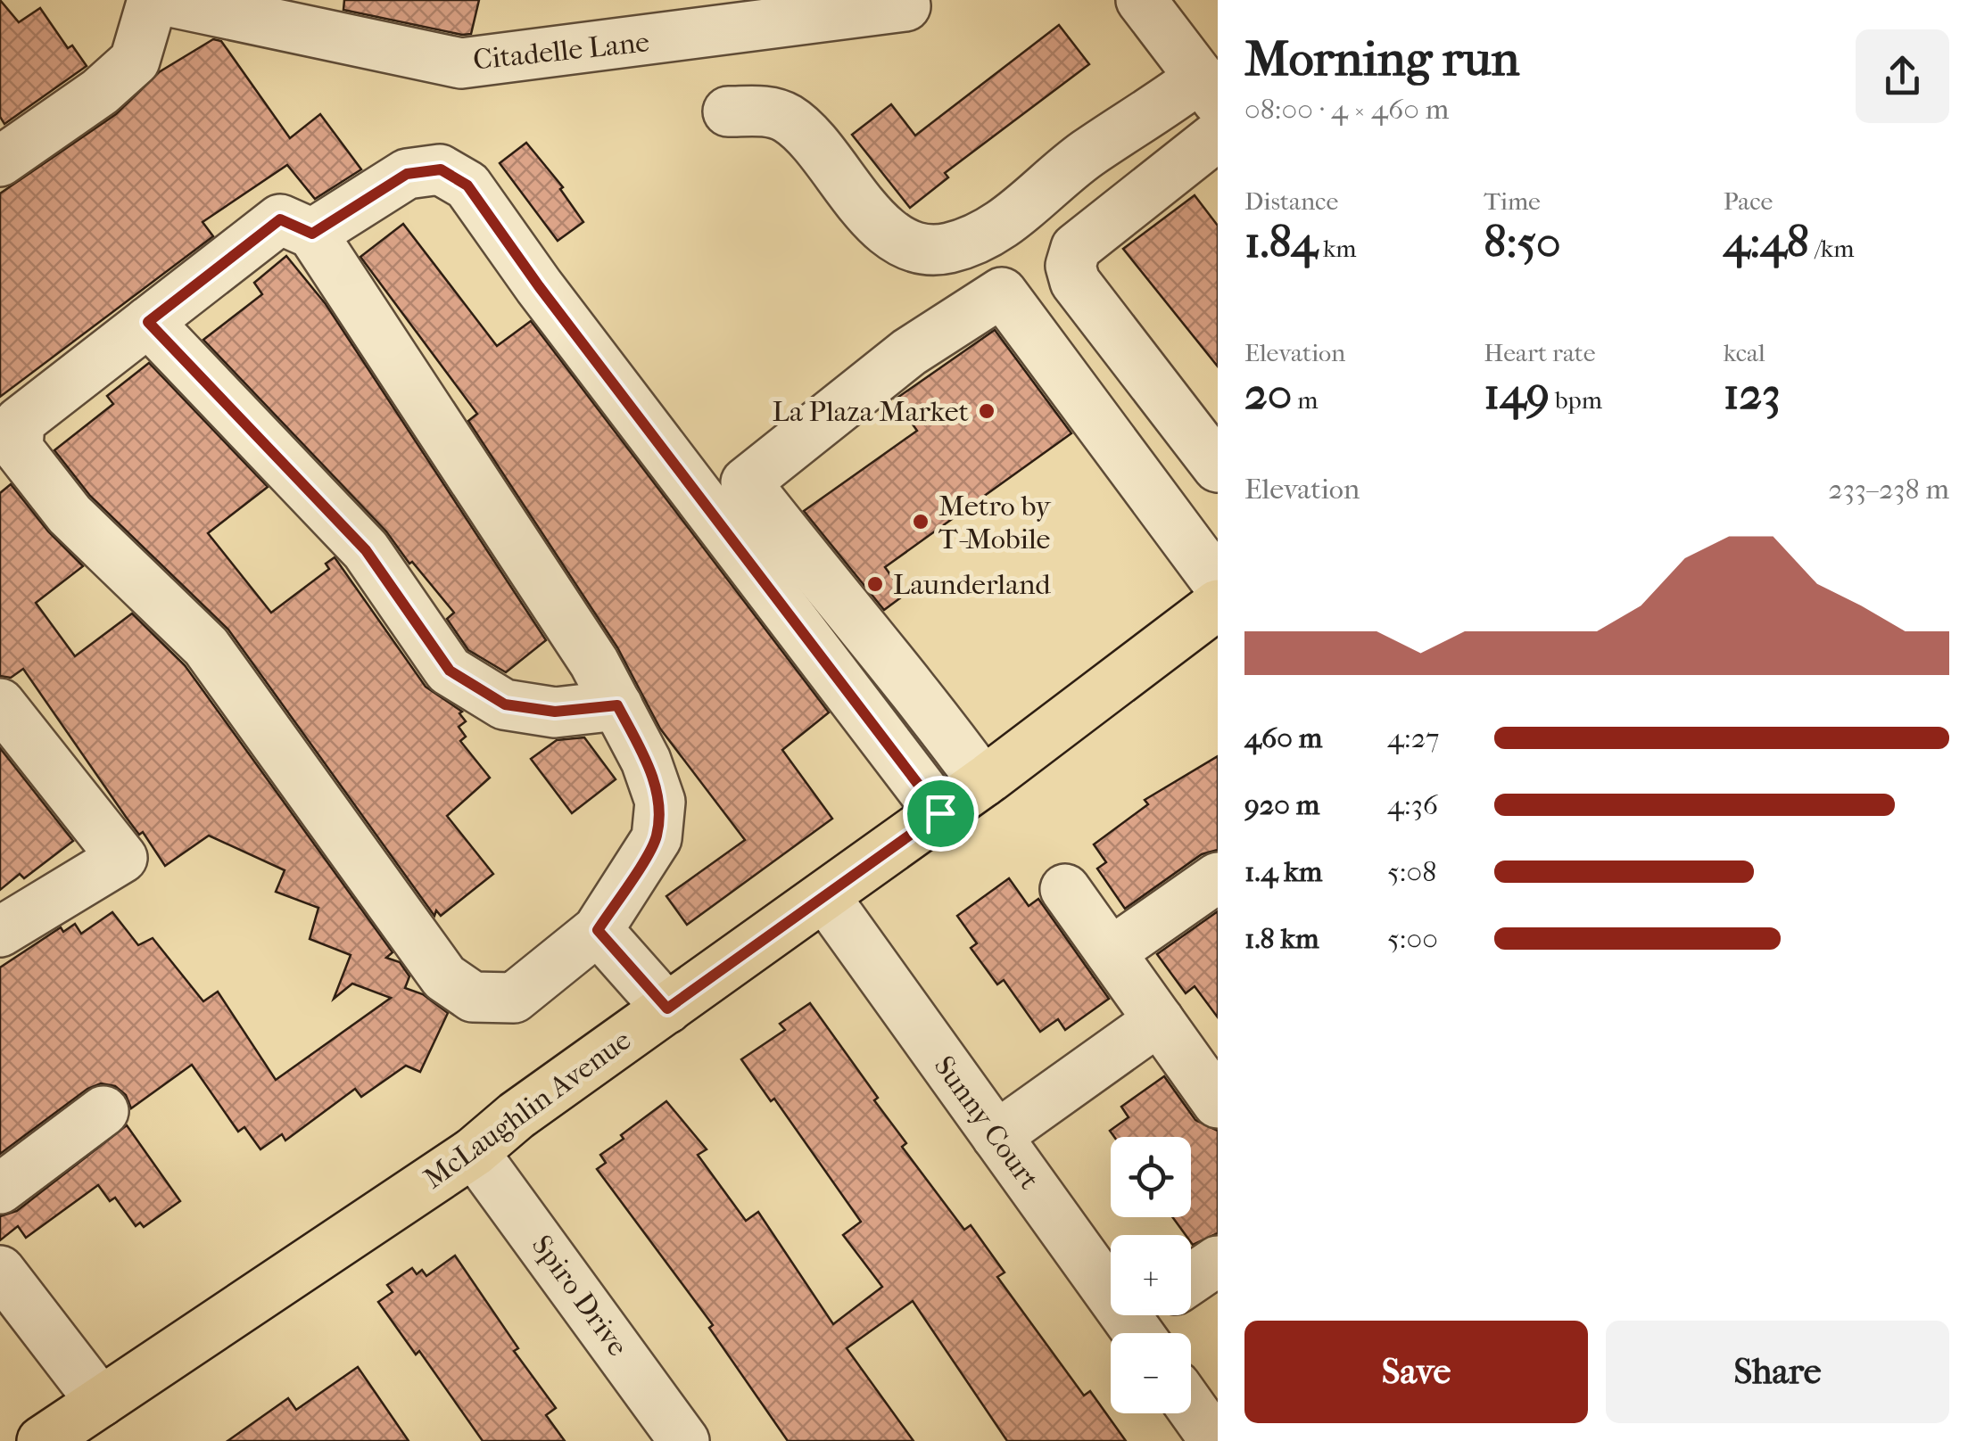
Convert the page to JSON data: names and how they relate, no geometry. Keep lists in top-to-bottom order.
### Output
{
  "streets": {
    "main road": ["McLaughlin Avenue"],
    "street": ["Citadelle Lane", "Sunny Court", "Spiro Drive"]
  },
  "crossings": [
    ["McLaughlin Avenue", "Sunny Court"],
    ["McLaughlin Avenue", "Spiro Drive"]
  ],
  "places": ["La Plaza Market", "Metro by T-Mobile", "Launderland"],
  "page": {
    "heading": ["Morning run", "08:00 · 4 × 460 m"],
    "stats": [
      ["Distance", "1.84 km"],
      ["Time", "8:50"],
      ["Pace", "4:48 /km"],
      ["Elevation", "20 m"],
      ["Heart rate", "149 bpm"],
      ["kcal", "123"]
    ],
    "chart": ["Elevation", "233–238 m"],
    "list": [
      {
        "name": "460 m",
        "note": "4:27"
      },
      {
        "name": "920 m",
        "note": "4:36"
      },
      {
        "name": "1.4 km",
        "note": "5:08"
      },
      {
        "name": "1.8 km",
        "note": "5:00"
      }
    ],
    "map_buttons": ["+", "−"],
    "buttons": ["Save", "Share"]
  }
}
